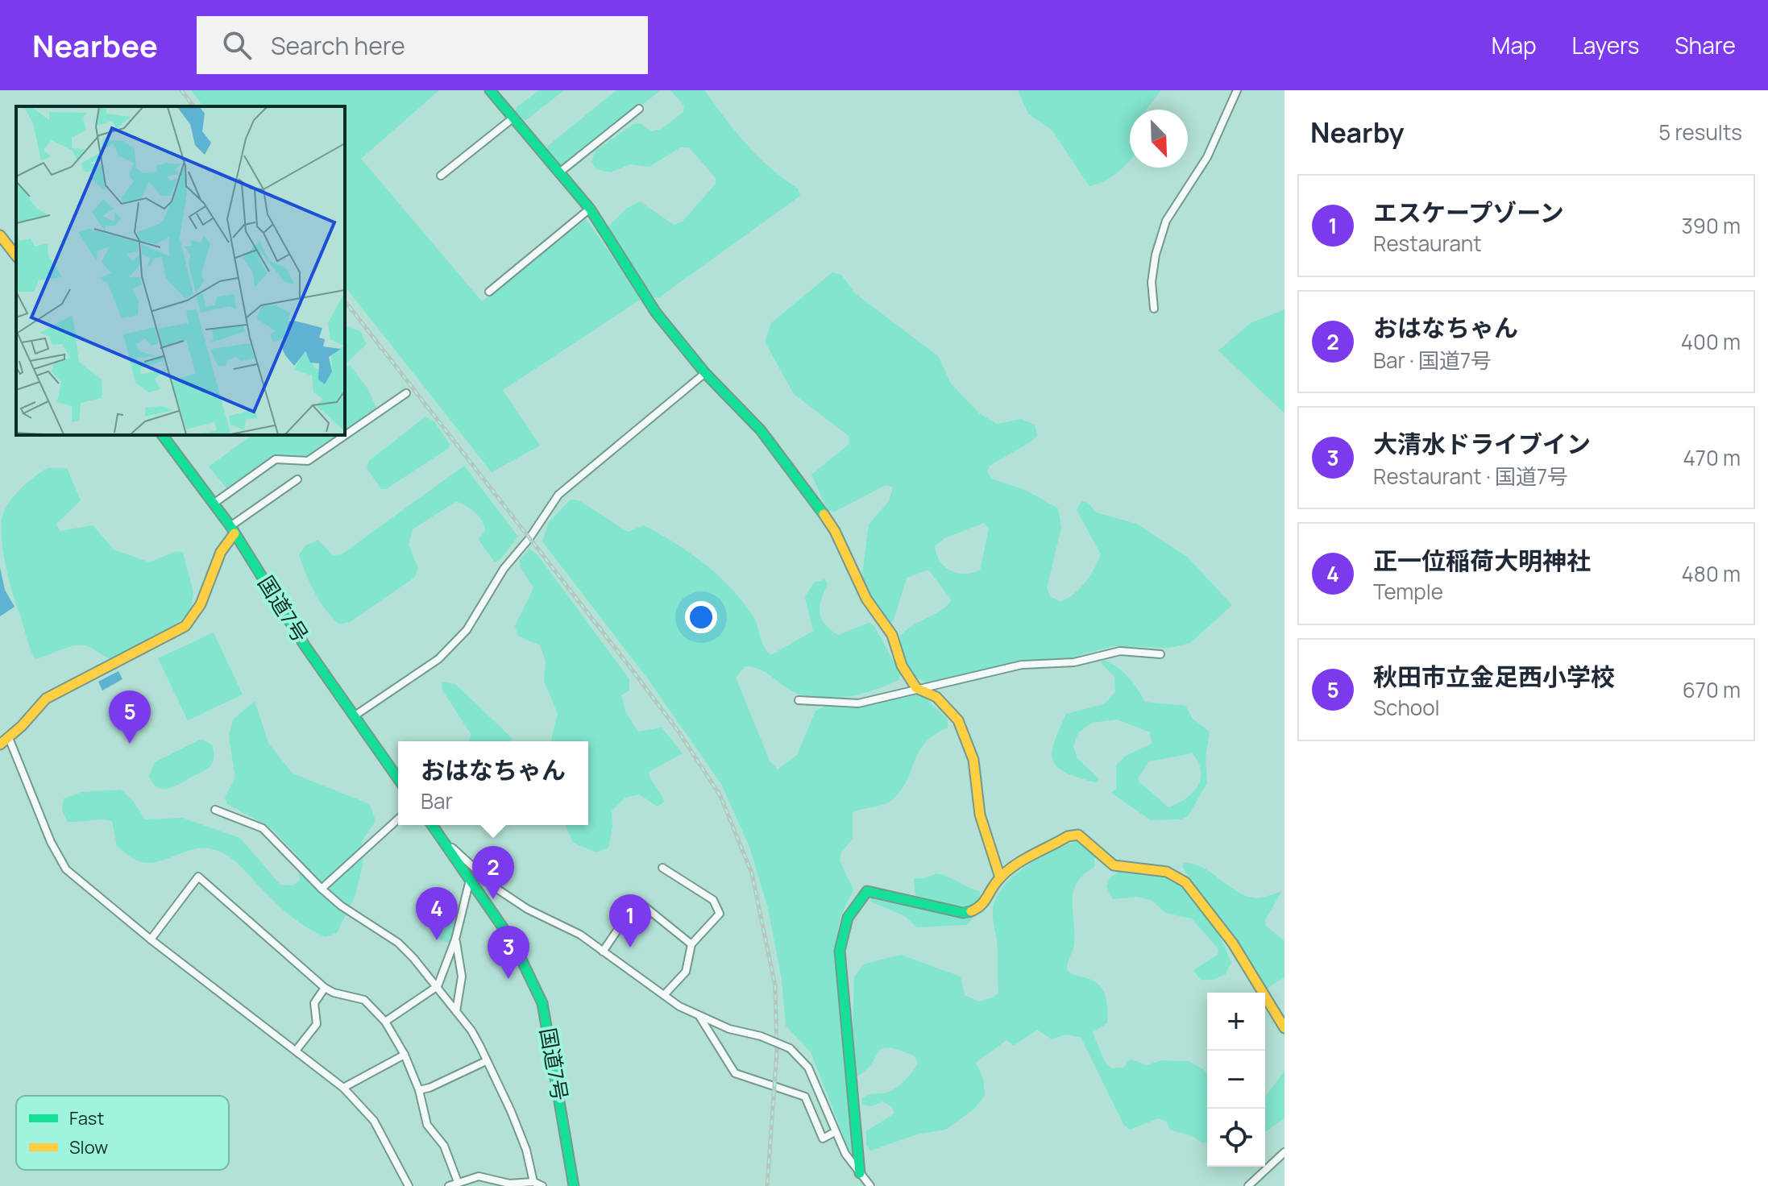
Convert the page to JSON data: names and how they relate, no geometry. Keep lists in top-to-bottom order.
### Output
{
  "streets": {
    "main road": ["国道7号"]
  },
  "legend": ["Fast", "Slow"],
  "north": "bottom right",
  "page": {
    "header": "Nearbee",
    "search": "Search here",
    "nav": ["Map", "Layers", "Share"],
    "heading": ["Nearby", "5 results"],
    "list": [
      {
        "mark": "1",
        "name": "エスケープゾーン",
        "note": "Restaurant",
        "value": "390 m"
      },
      {
        "mark": "2",
        "name": "おはなちゃん",
        "note": "Bar · 国道7号",
        "value": "400 m"
      },
      {
        "mark": "3",
        "name": "大清水ドライブイン",
        "note": "Restaurant · 国道7号",
        "value": "470 m"
      },
      {
        "mark": "4",
        "name": "正一位稲荷大明神社",
        "note": "Temple",
        "value": "480 m"
      },
      {
        "mark": "5",
        "name": "秋田市立金足西小学校",
        "note": "School",
        "value": "670 m"
      }
    ],
    "pins": [
      "5",
      "2",
      "4",
      "1",
      "3"
    ],
    "popup": ["おはなちゃん", "Bar"],
    "map_buttons": ["+", "−"]
  }
}
